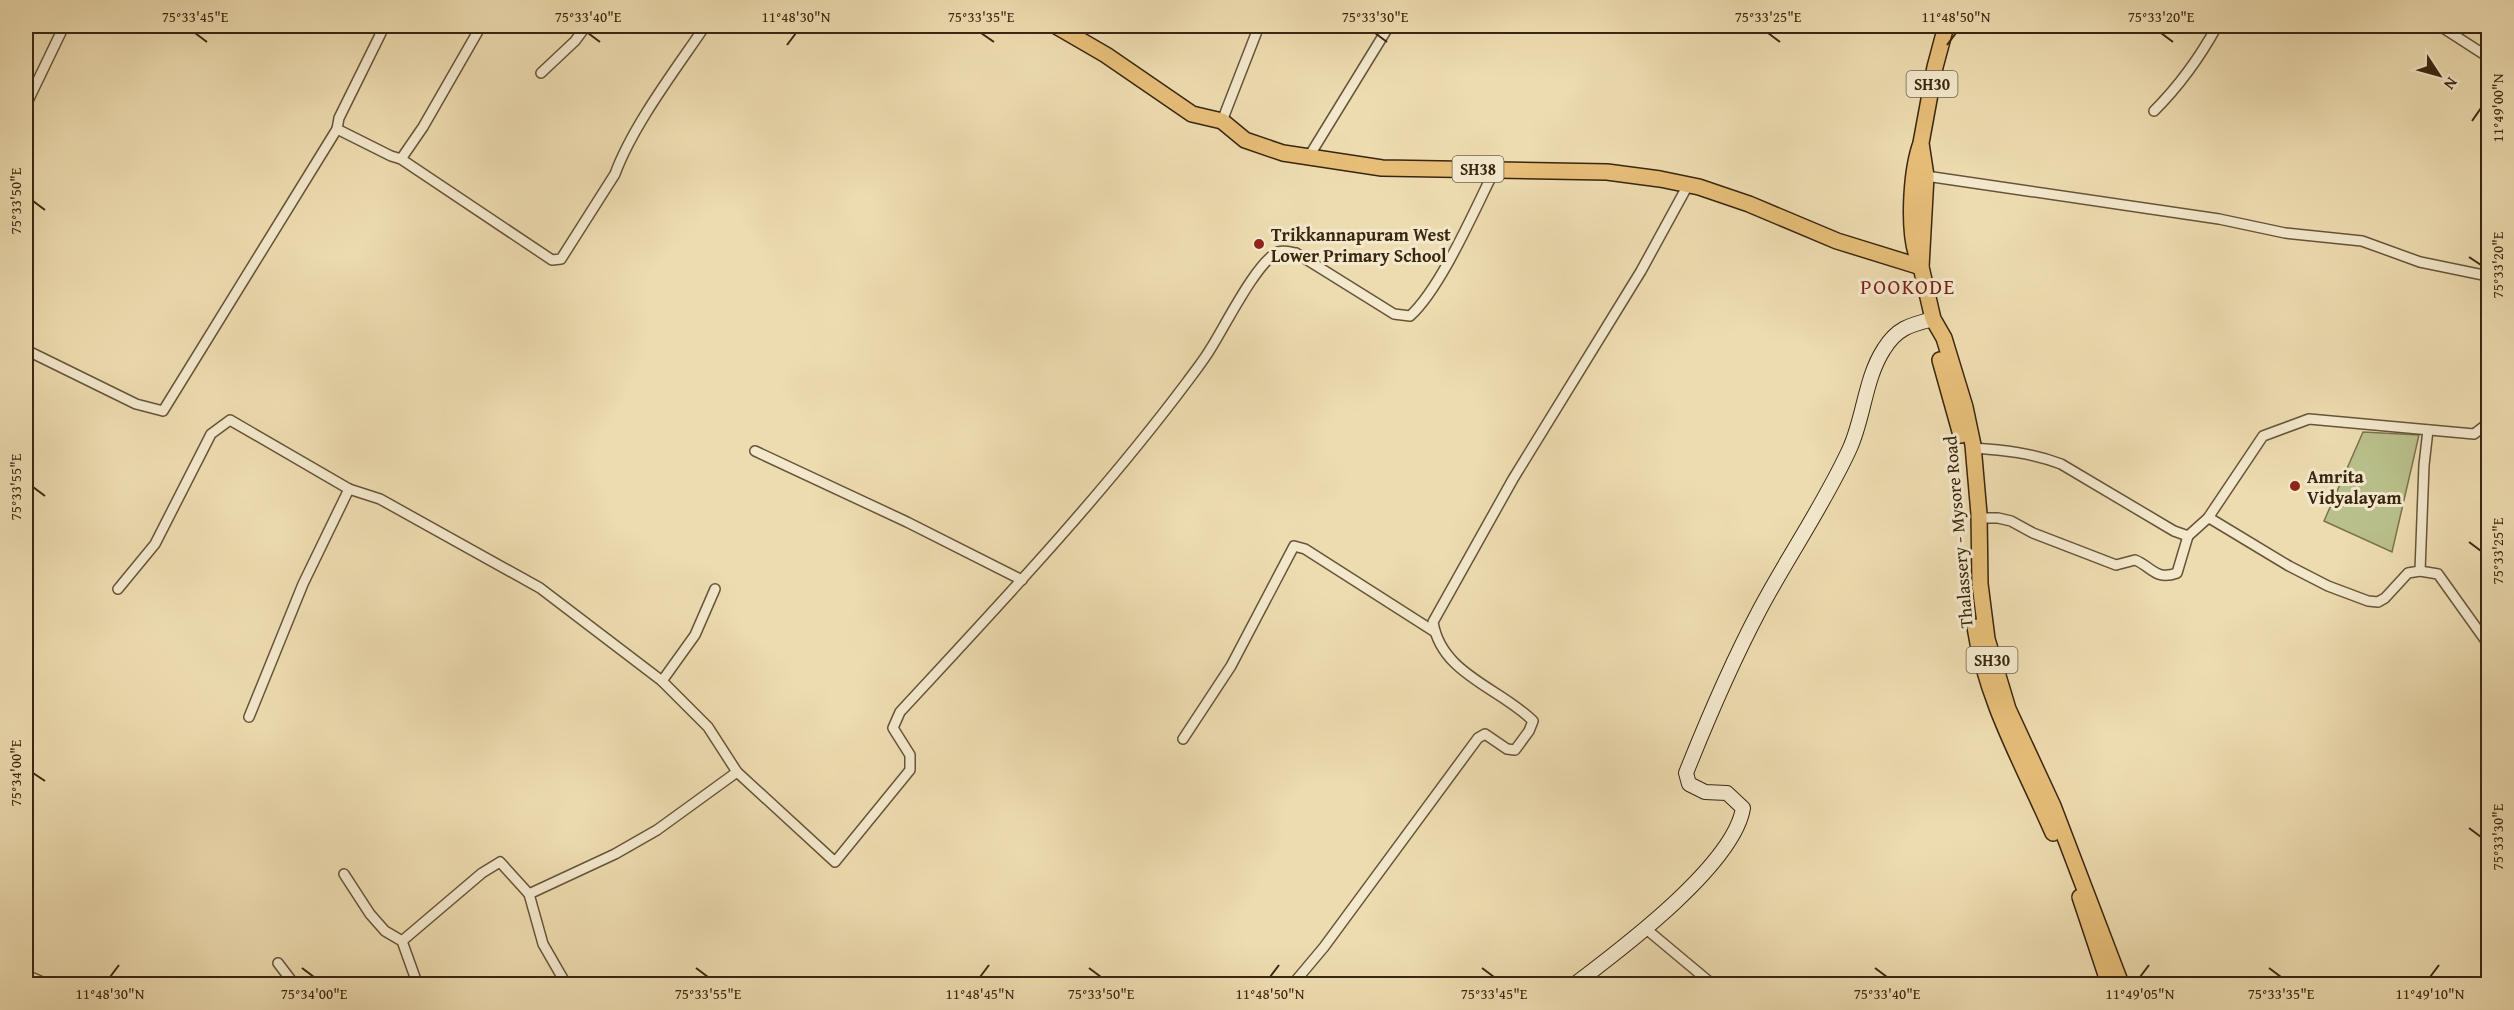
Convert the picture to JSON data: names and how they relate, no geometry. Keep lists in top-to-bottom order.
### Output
{
  "streets": {
    "main road": ["SH30", "SH38", "Thalassery - Mysore Road"]
  },
  "crossings": [
    ["SH38", "Thalassery - Mysore Road"]
  ],
  "districts": ["POOKODE"],
  "places": ["Trikkannapuram West Lower Primary School", "Amrita Vidyalayam"],
  "north": "bottom right",
  "coordinates": [
    "75°33'45\"E",
    "75°33'40\"E",
    "11°48'30\"N",
    "75°33'35\"E",
    "75°33'30\"E",
    "75°33'25\"E",
    "11°48'50\"N",
    "75°33'20\"E",
    "11°49'00\"N",
    "75°33'50\"E",
    "75°33'55\"E",
    "75°34'00\"E",
    "11°48'45\"N",
    "11°49'05\"N",
    "11°49'10\"N"
  ]
}
